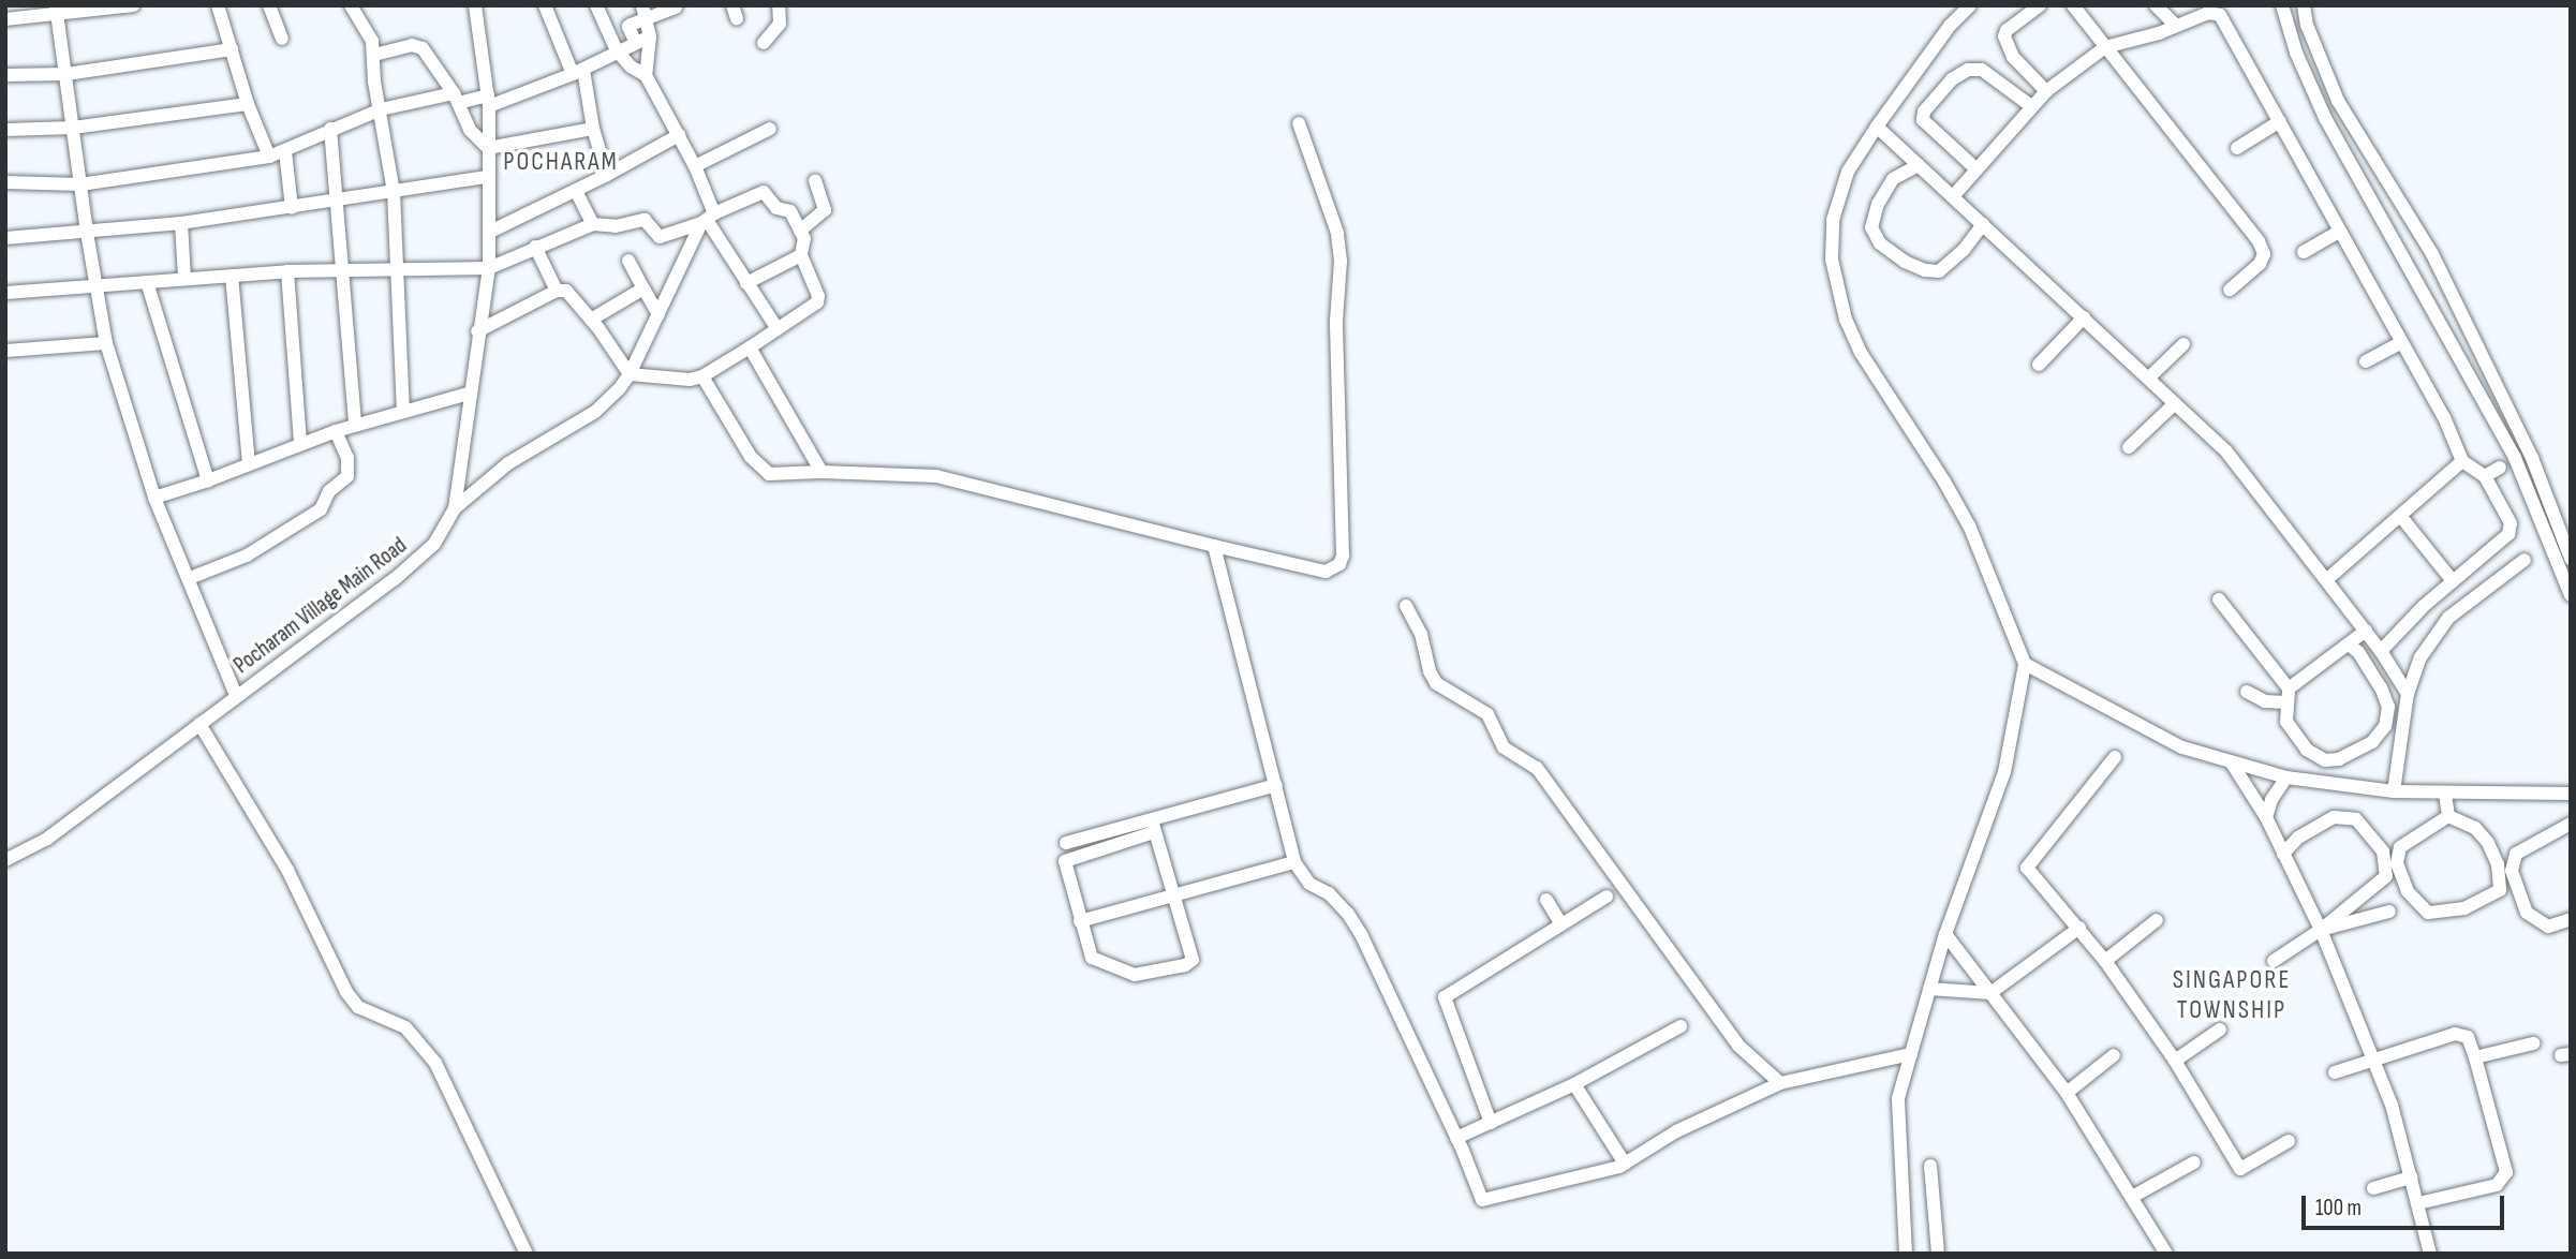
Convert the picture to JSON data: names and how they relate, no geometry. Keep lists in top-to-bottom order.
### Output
{
  "streets": {
    "street": ["Pocharam Village Main Road"]
  },
  "districts": ["POCHARAM", "SINGAPORE TOWNSHIP"],
  "scale_bar": "100 m"
}
